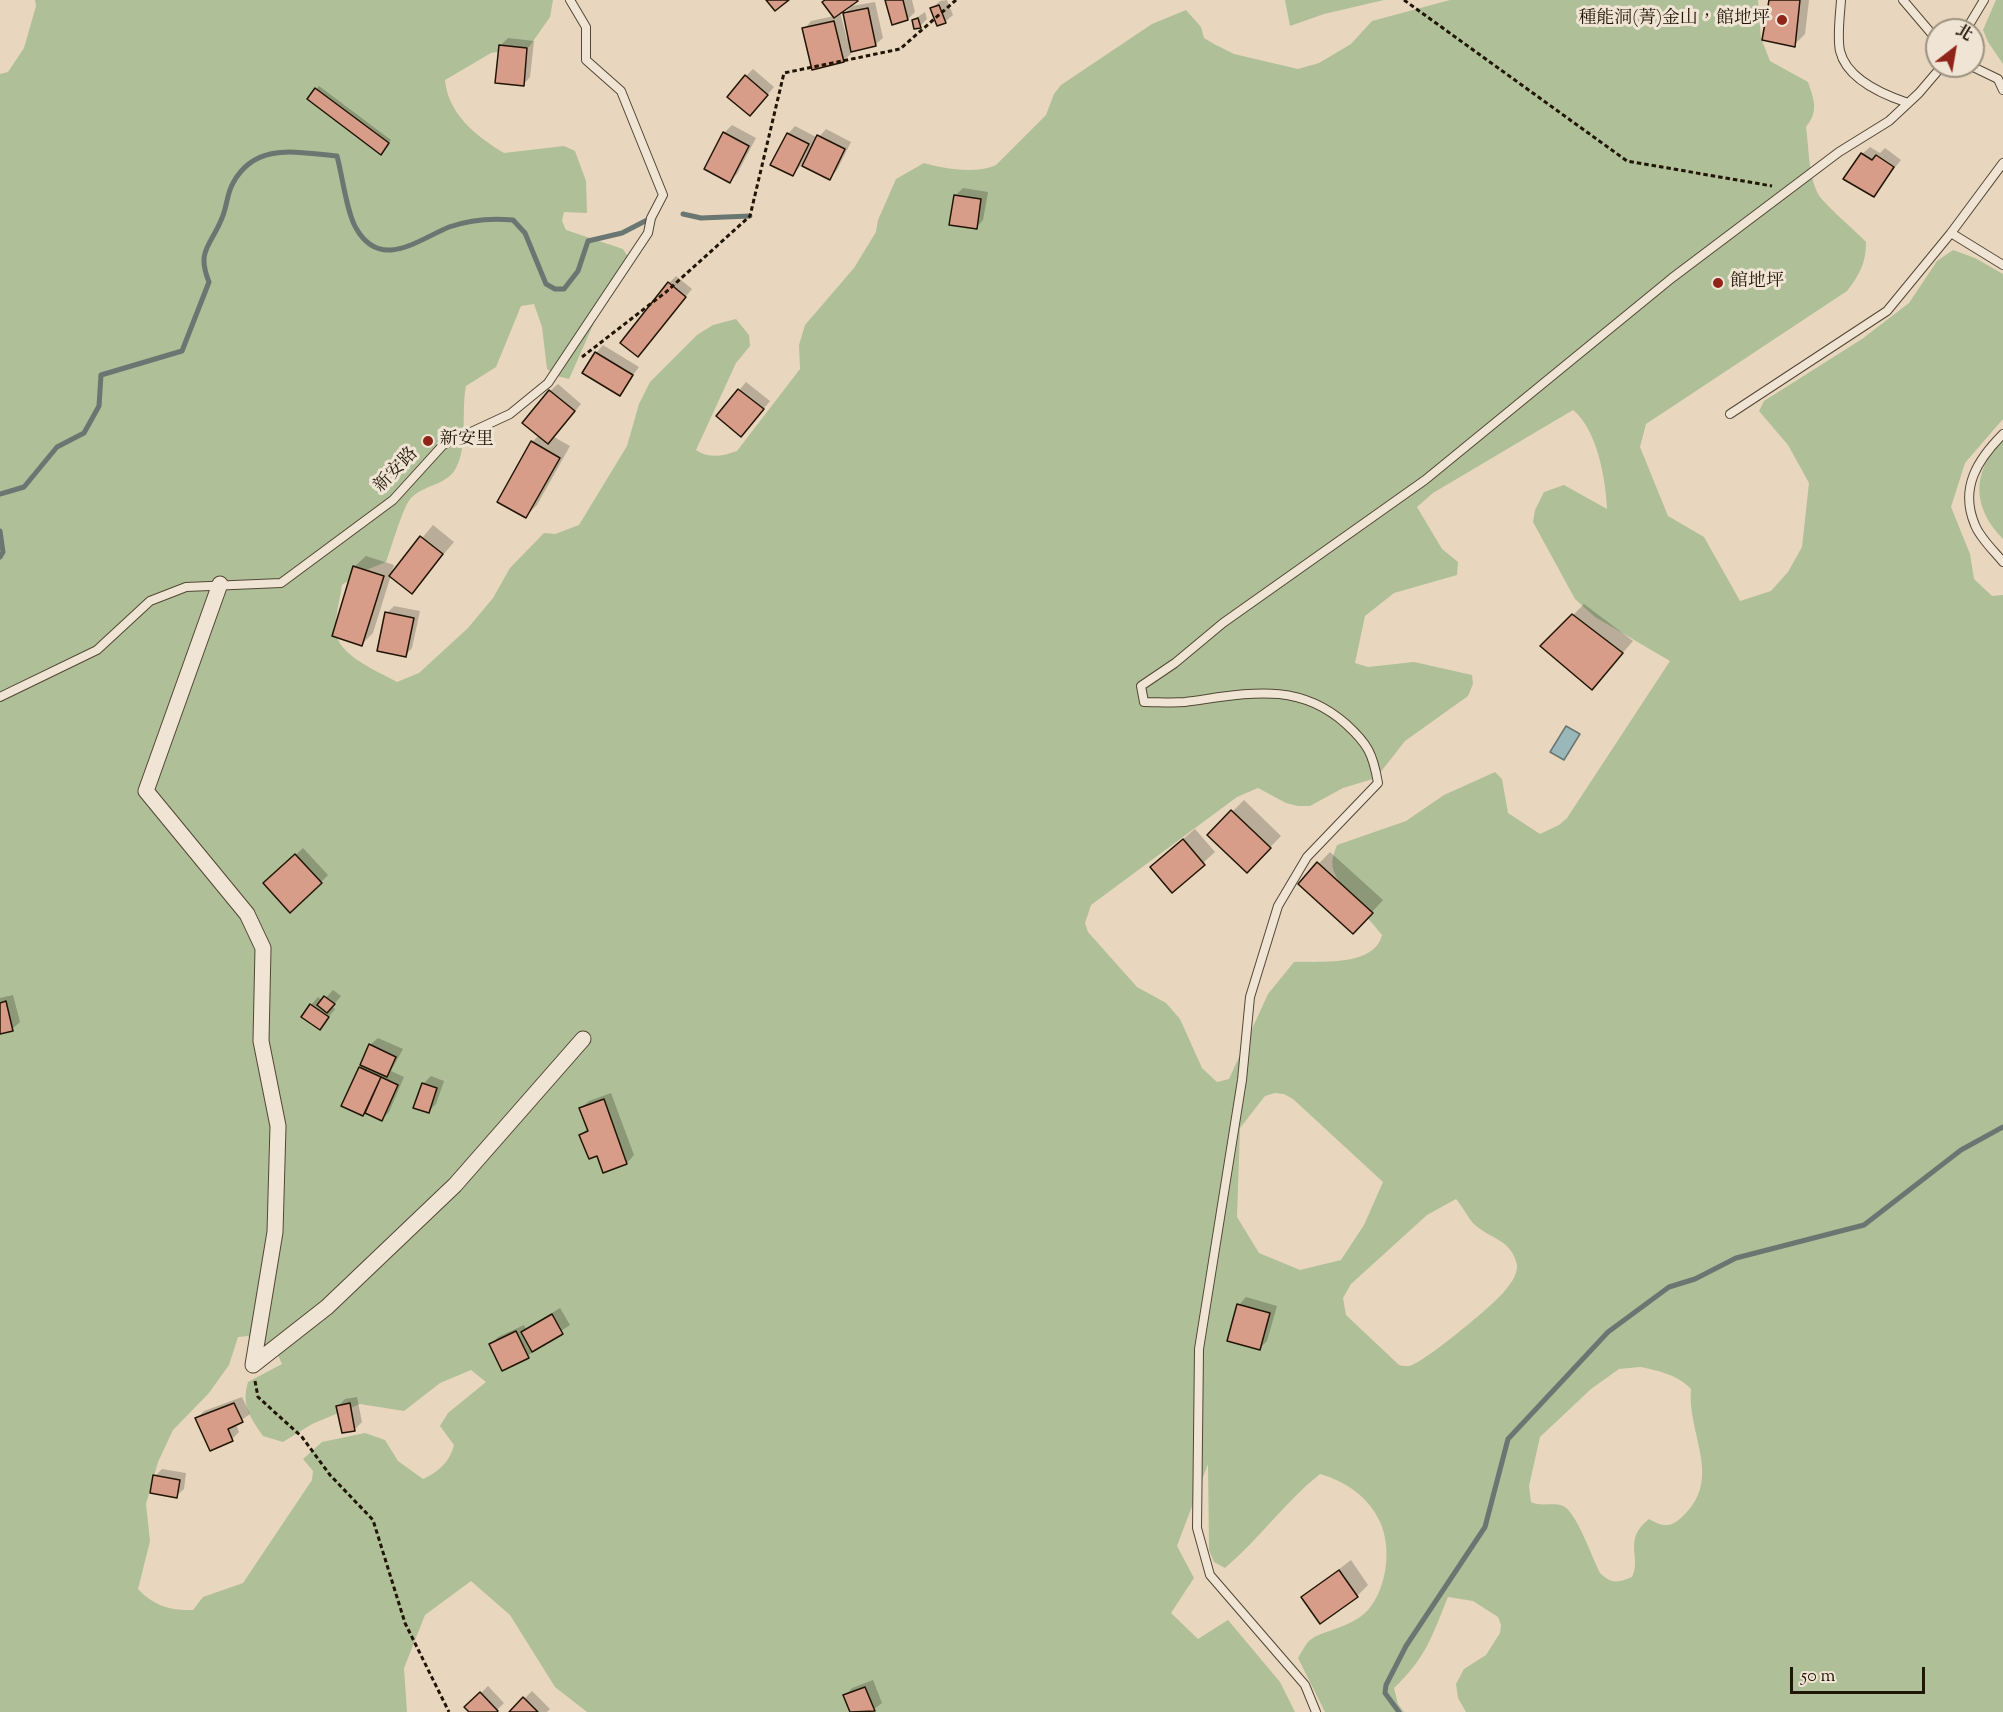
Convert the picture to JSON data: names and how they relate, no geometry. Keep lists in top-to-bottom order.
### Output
{
  "streets": {
    "lane": ["新安路"]
  },
  "places": ["種能洞(菁)金山，館地坪", "館地坪", "新安里"],
  "scale_bar": "50 m",
  "north": "top right"
}
